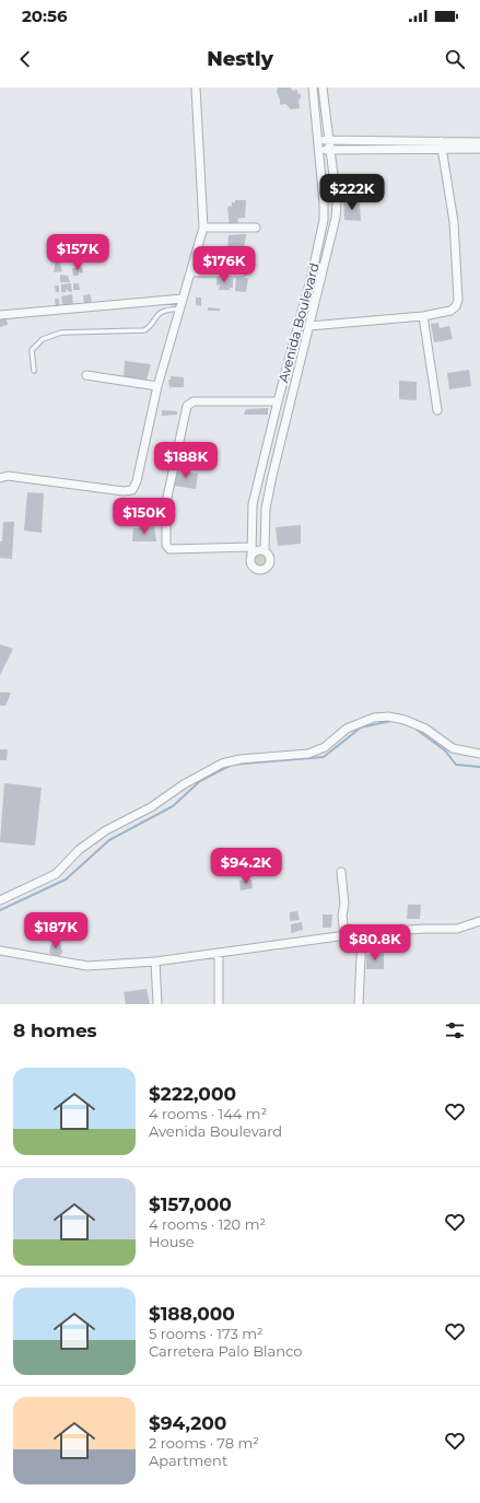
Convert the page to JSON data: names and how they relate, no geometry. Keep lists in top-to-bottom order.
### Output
{
  "streets": {
    "street": ["Avenida Boulevard"]
  },
  "page": {
    "status": "20:56",
    "header": "Nestly",
    "price": [
      "$222K",
      "$157K",
      "$176K",
      "$188K",
      "$150K",
      "$94.2K",
      "$187K",
      "$80.8K"
    ],
    "heading": "8 homes",
    "list": [
      {
        "name": "$222,000",
        "note": "4 rooms · 144 m² · Avenida Boulevard"
      },
      {
        "name": "$157,000",
        "note": "4 rooms · 120 m² · House"
      },
      {
        "name": "$188,000",
        "note": "5 rooms · 173 m² · Carretera Palo Blanco"
      },
      {
        "name": "$94,200",
        "note": "2 rooms · 78 m² · Apartment"
      }
    ]
  }
}
